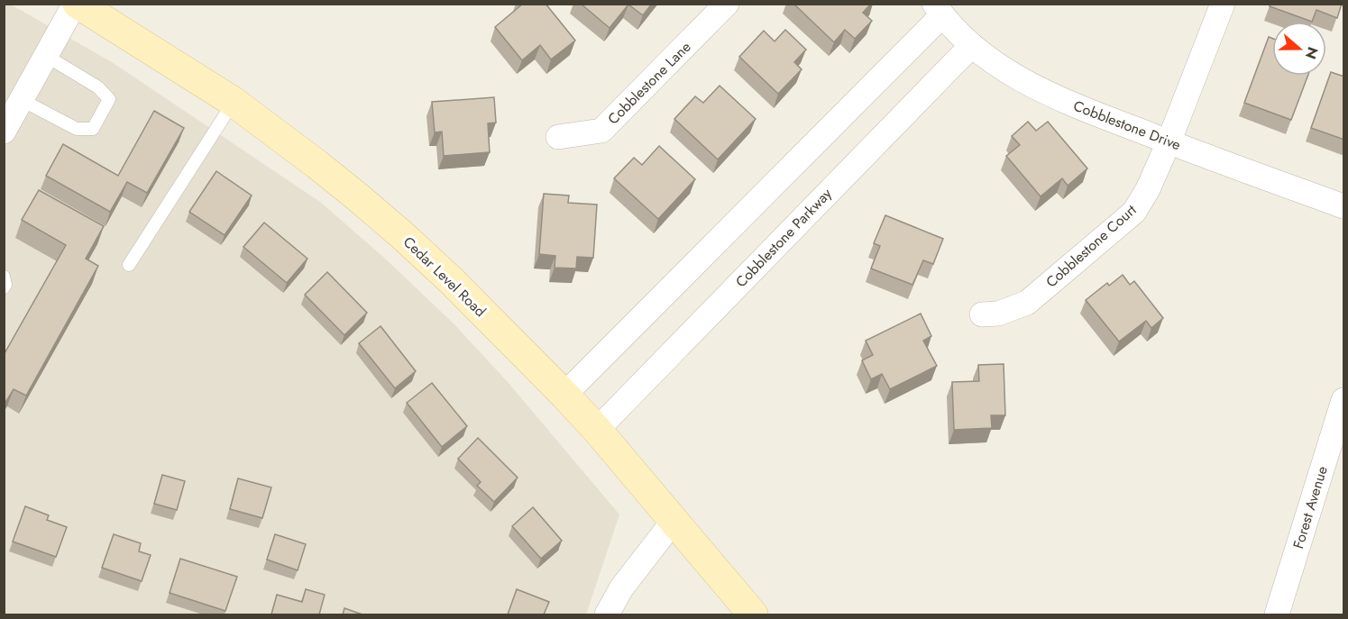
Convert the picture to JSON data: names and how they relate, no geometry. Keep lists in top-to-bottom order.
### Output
{
  "streets": {
    "main road": ["Cedar Level Road"],
    "street": [
      "Cobblestone Lane",
      "Cobblestone Drive",
      "Cobblestone Parkway",
      "Cobblestone Court",
      "Forest Avenue"
    ]
  },
  "crossings": [
    ["Cobblestone Drive", "Cobblestone Parkway"],
    ["Cobblestone Drive", "Cobblestone Court"],
    ["Cobblestone Parkway", "Cedar Level Road"]
  ],
  "north": "right"
}
